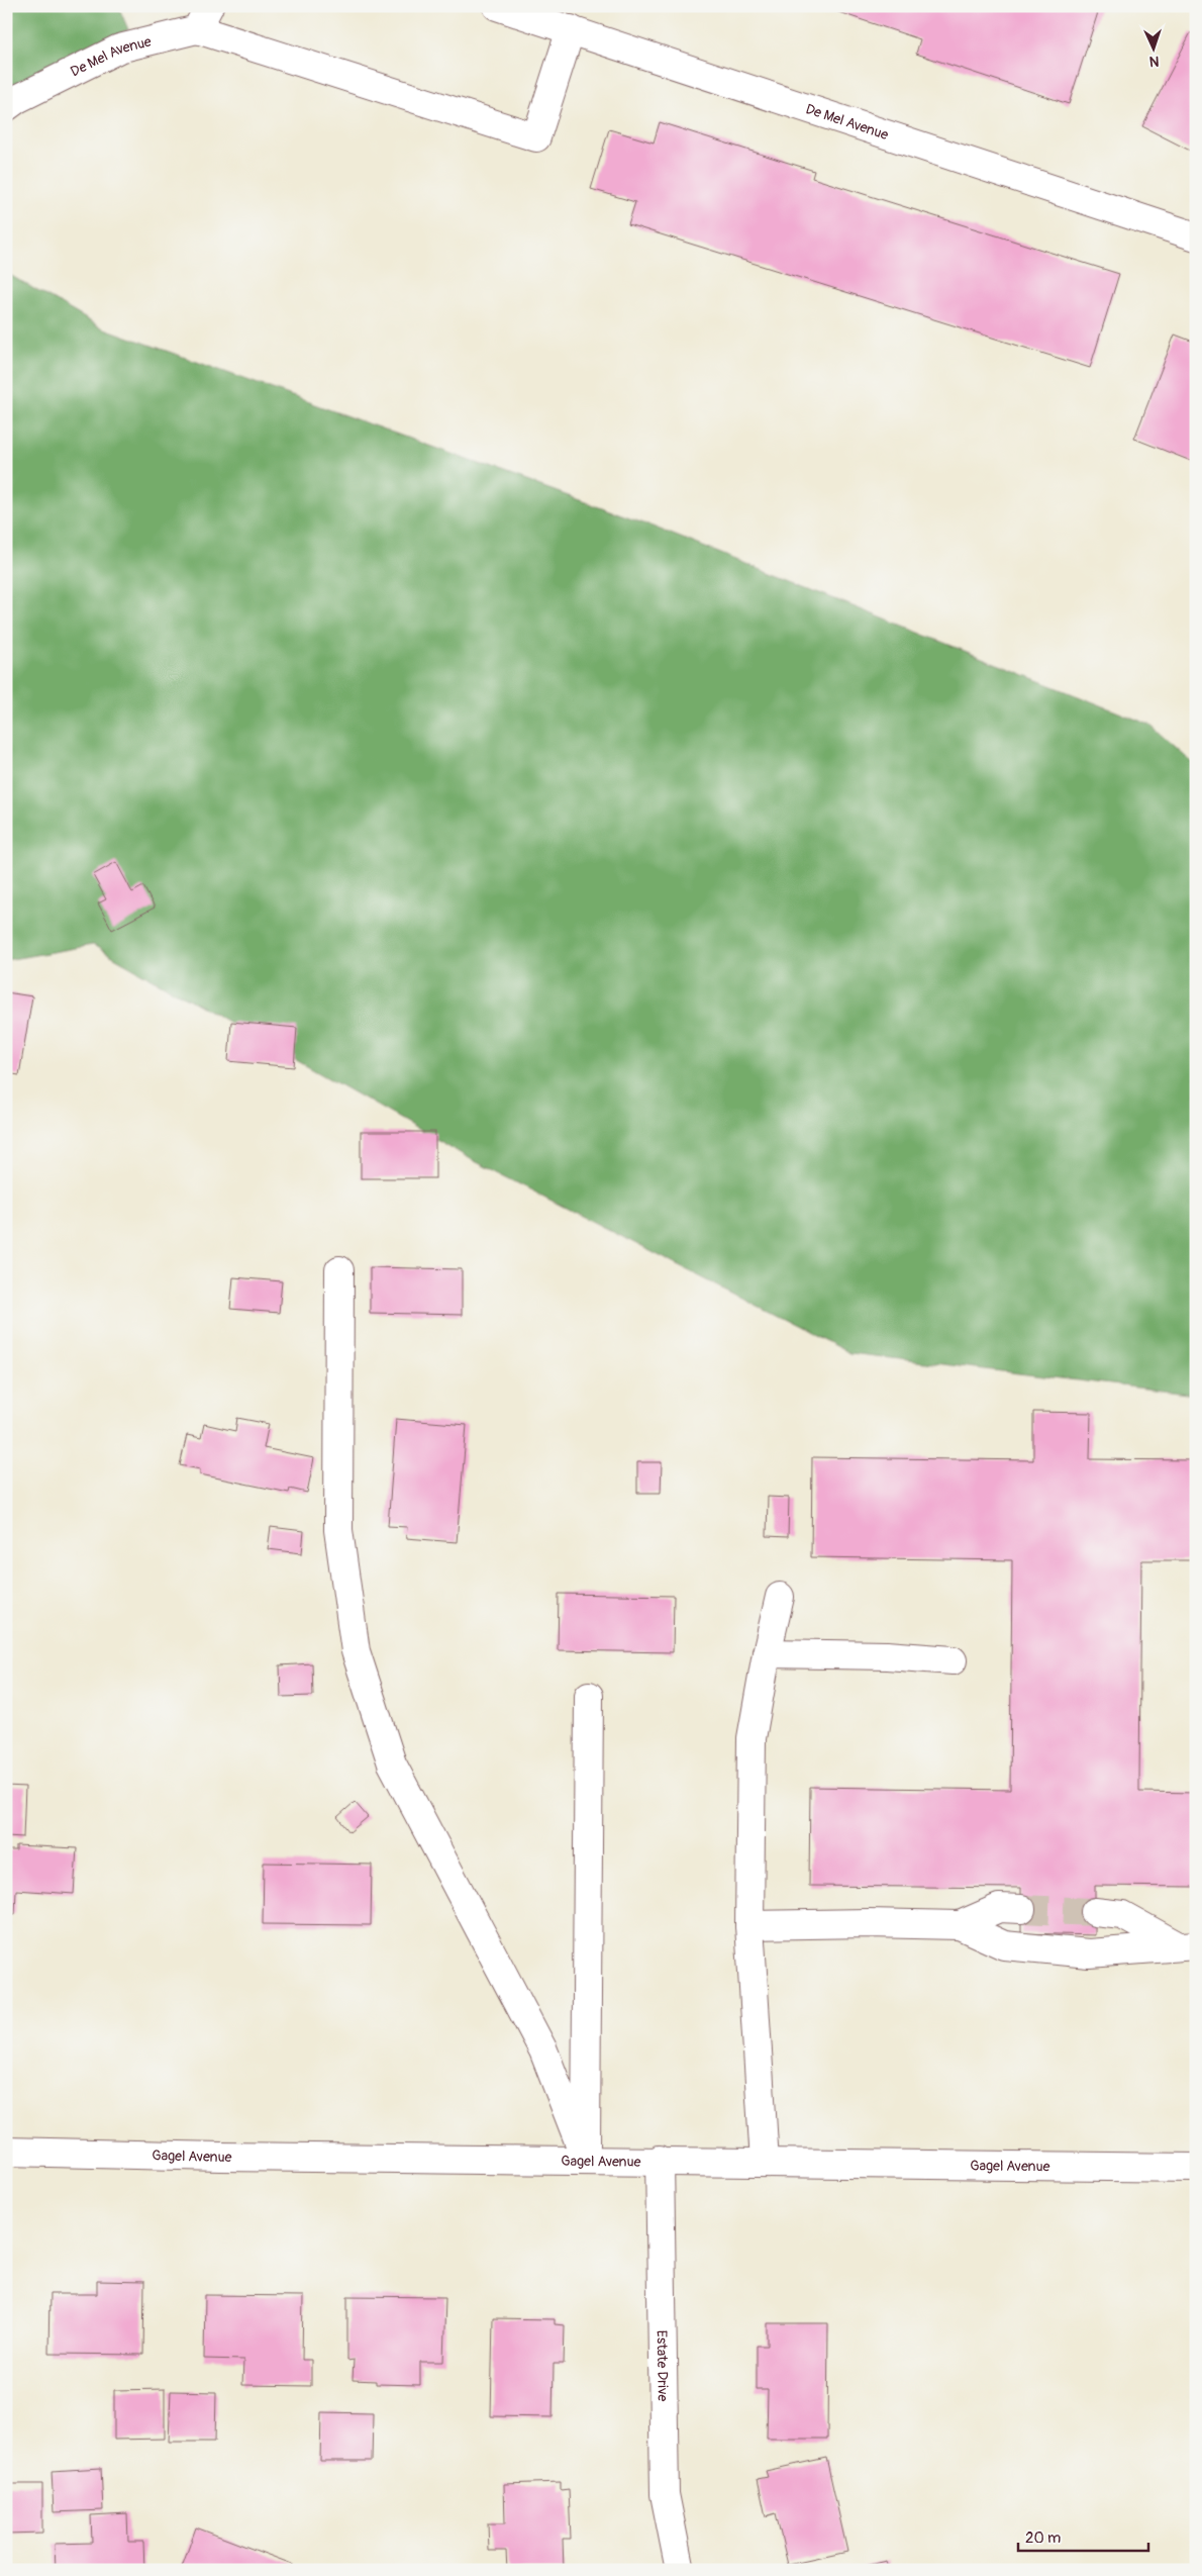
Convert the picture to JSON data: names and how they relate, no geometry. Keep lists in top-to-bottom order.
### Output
{
  "streets": {
    "street": ["De Mel Avenue", "Gagel Avenue", "Estate Drive"]
  },
  "crossings": [
    ["Gagel Avenue", "Estate Drive"]
  ],
  "scale_bar": "20 m",
  "north": "bottom"
}
